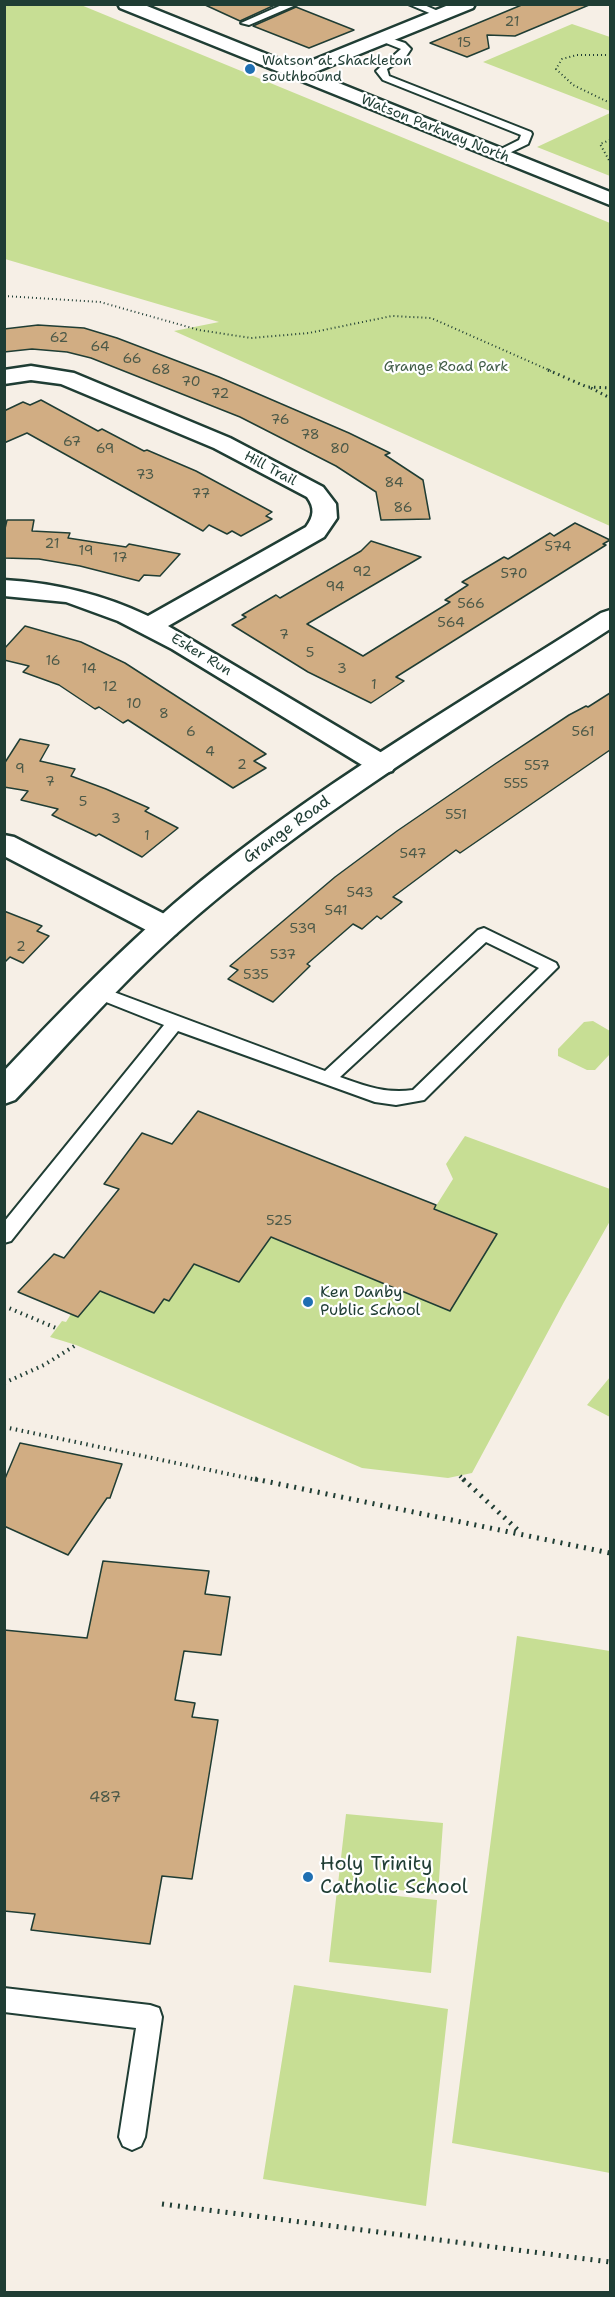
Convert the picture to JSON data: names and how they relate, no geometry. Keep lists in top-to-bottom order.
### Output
{
  "streets": {
    "street": [
      "Watson Parkway North",
      "Hill Trail",
      "Esker Run",
      "Grange Road"
    ]
  },
  "crossings": [
    ["Hill Trail", "Esker Run"],
    ["Esker Run", "Grange Road"]
  ],
  "parks": ["Grange Road Park"],
  "places": ["Watson at Shackleton southbound", "Ken Danby Public School", "Holy Trinity Catholic School"],
  "house_numbers": [
    "21",
    "15",
    "62",
    "64",
    "66",
    "68",
    "70",
    "72",
    "76",
    "78",
    "67",
    "69",
    "80",
    "73",
    "84",
    "77",
    "86",
    "21",
    "574",
    "19",
    "17",
    "92",
    "570",
    "94",
    "566",
    "564",
    "7",
    "5",
    "16",
    "14",
    "3",
    "1",
    "12",
    "10",
    "8",
    "6",
    "561",
    "4",
    "2",
    "557",
    "9",
    "7",
    "555",
    "5",
    "551",
    "3",
    "1",
    "547",
    "543",
    "541",
    "539",
    "2",
    "537",
    "535",
    "525",
    "487"
  ]
}
